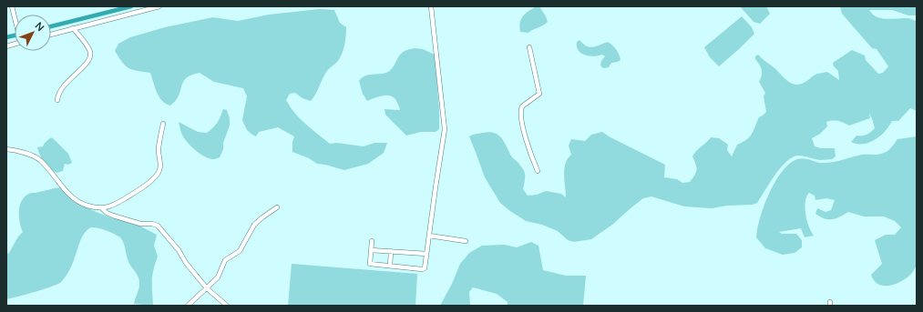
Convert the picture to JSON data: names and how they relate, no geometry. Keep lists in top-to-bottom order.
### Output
{
  "north": "top right"
}
